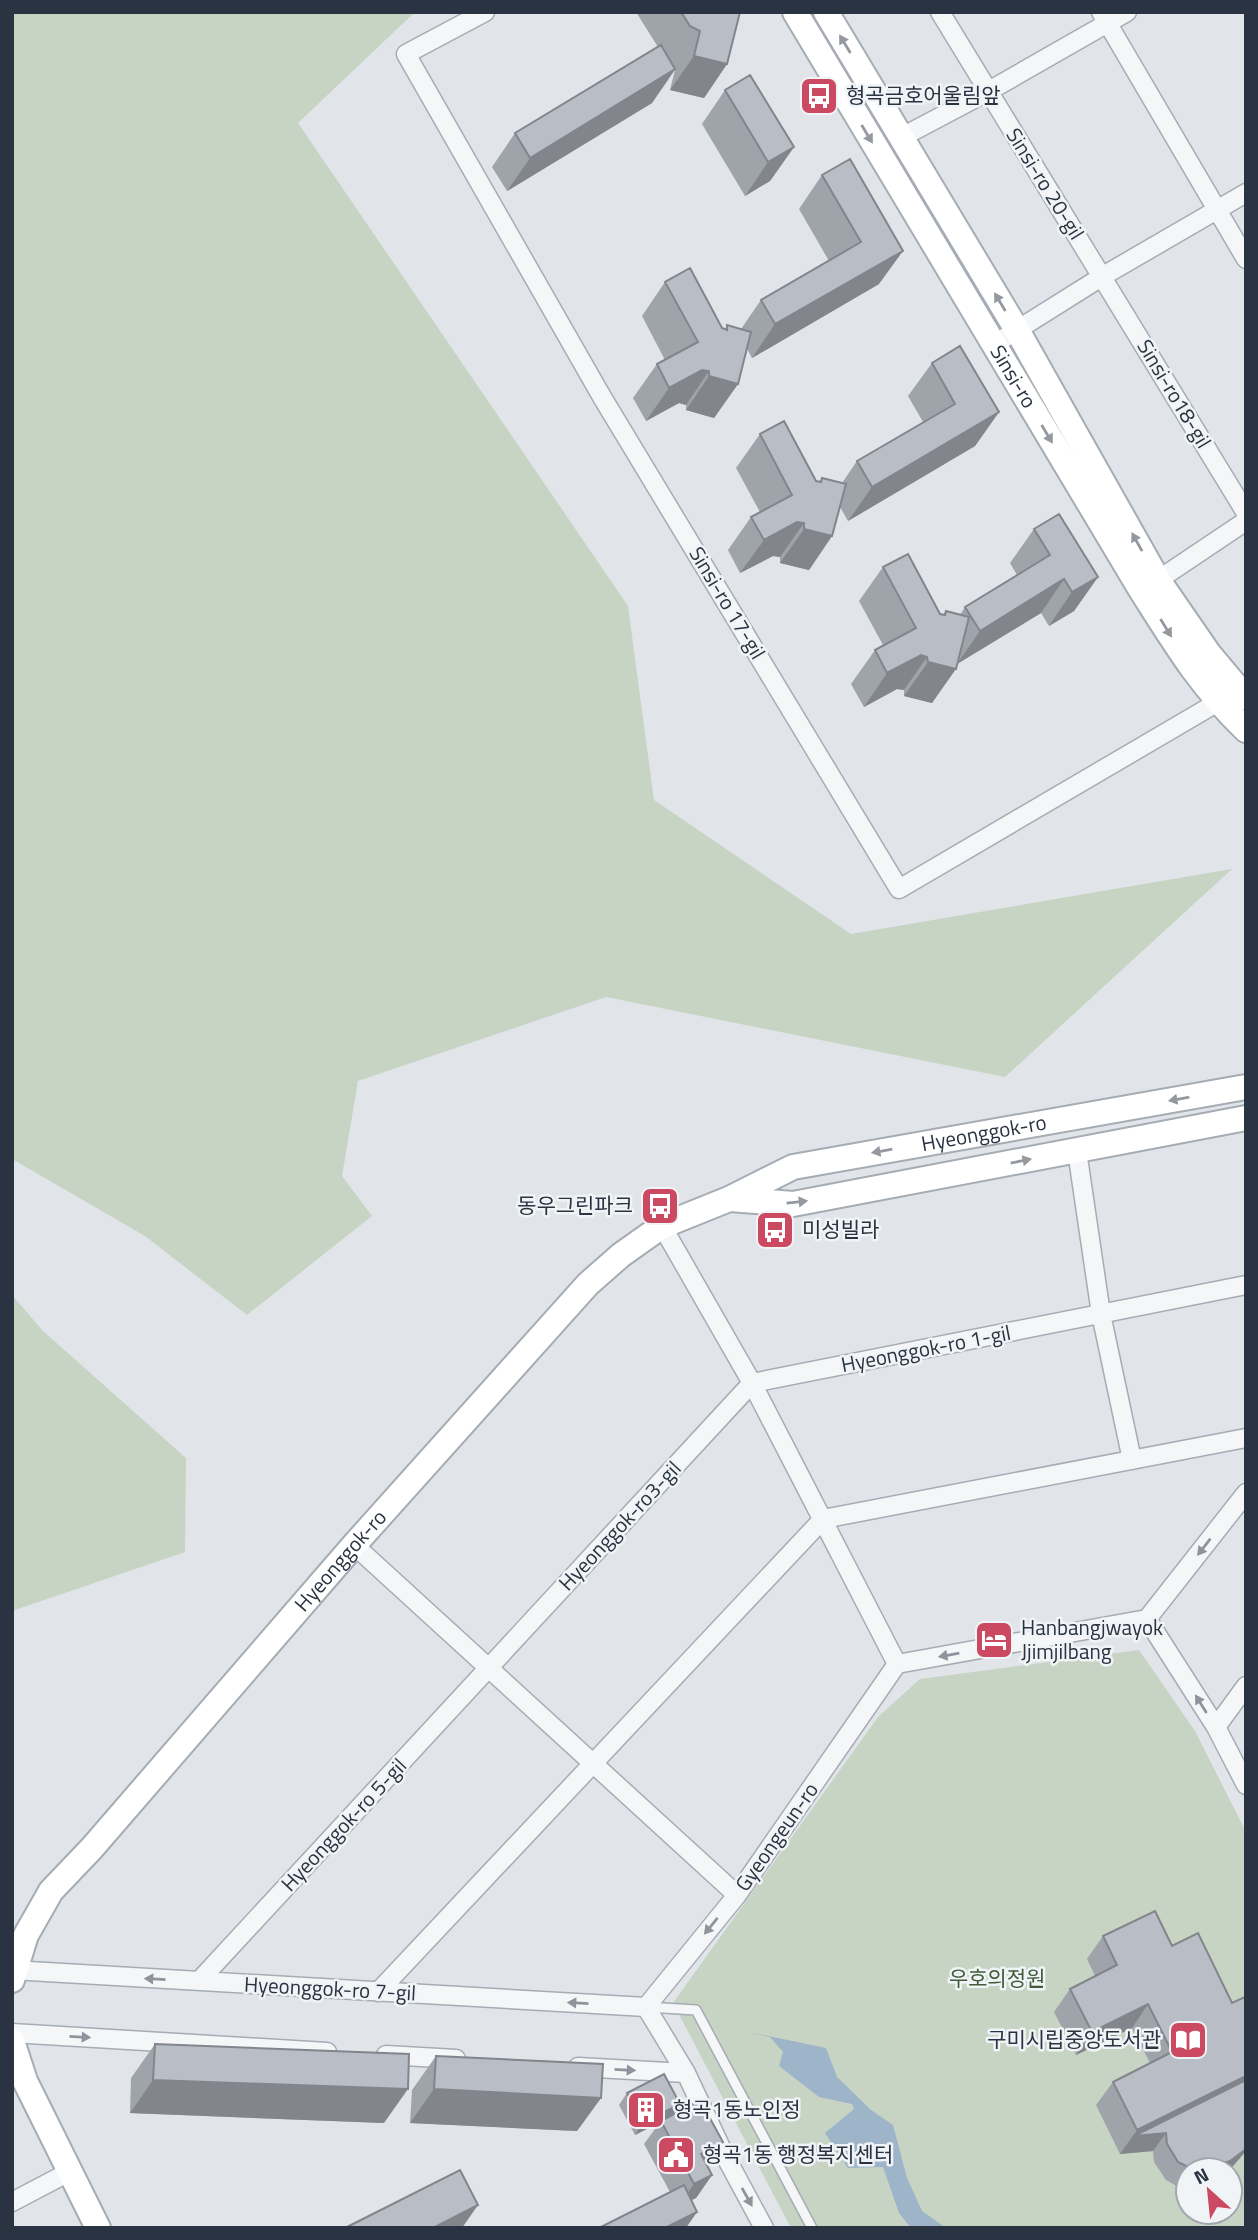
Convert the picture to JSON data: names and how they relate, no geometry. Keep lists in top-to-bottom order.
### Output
{
  "streets": {
    "street": [
      "Sinsi-ro 20-gil",
      "Sinsi-ro",
      "Sinsi-ro18-gil",
      "Sinsi-ro 17-gil",
      "Hyeonggok-ro",
      "Hyeonggok-ro 1-gil",
      "Hyeonggok-ro3-gil",
      "Hyeonggok-ro 5-gil",
      "Gyeongeun-ro",
      "Hyeonggok-ro 7-gil"
    ]
  },
  "crossings": [
    ["Sinsi-ro 20-gil", "Sinsi-ro18-gil"],
    ["Sinsi-ro", "Sinsi-ro 17-gil"],
    ["Hyeonggok-ro", "Hyeonggok-ro 7-gil"],
    ["Hyeonggok-ro 1-gil", "Hyeonggok-ro3-gil"],
    ["Hyeonggok-ro3-gil", "Hyeonggok-ro 5-gil"],
    ["Hyeonggok-ro 5-gil", "Hyeonggok-ro 7-gil"],
    ["Gyeongeun-ro", "Hyeonggok-ro 7-gil"]
  ],
  "parks": ["우호의정원"],
  "places": {
    "bus stop": ["형곡금호어울림앞", "동우그린파크", "미성빌라"],
    "hotel": ["Hanbangjwayok Jjimjilbang"],
    "library": ["구미시립중앙도서관"],
    "building": ["형곡1동노인정"],
    "public building": ["형곡1동 행정복지센터"]
  },
  "north": "top left"
}
